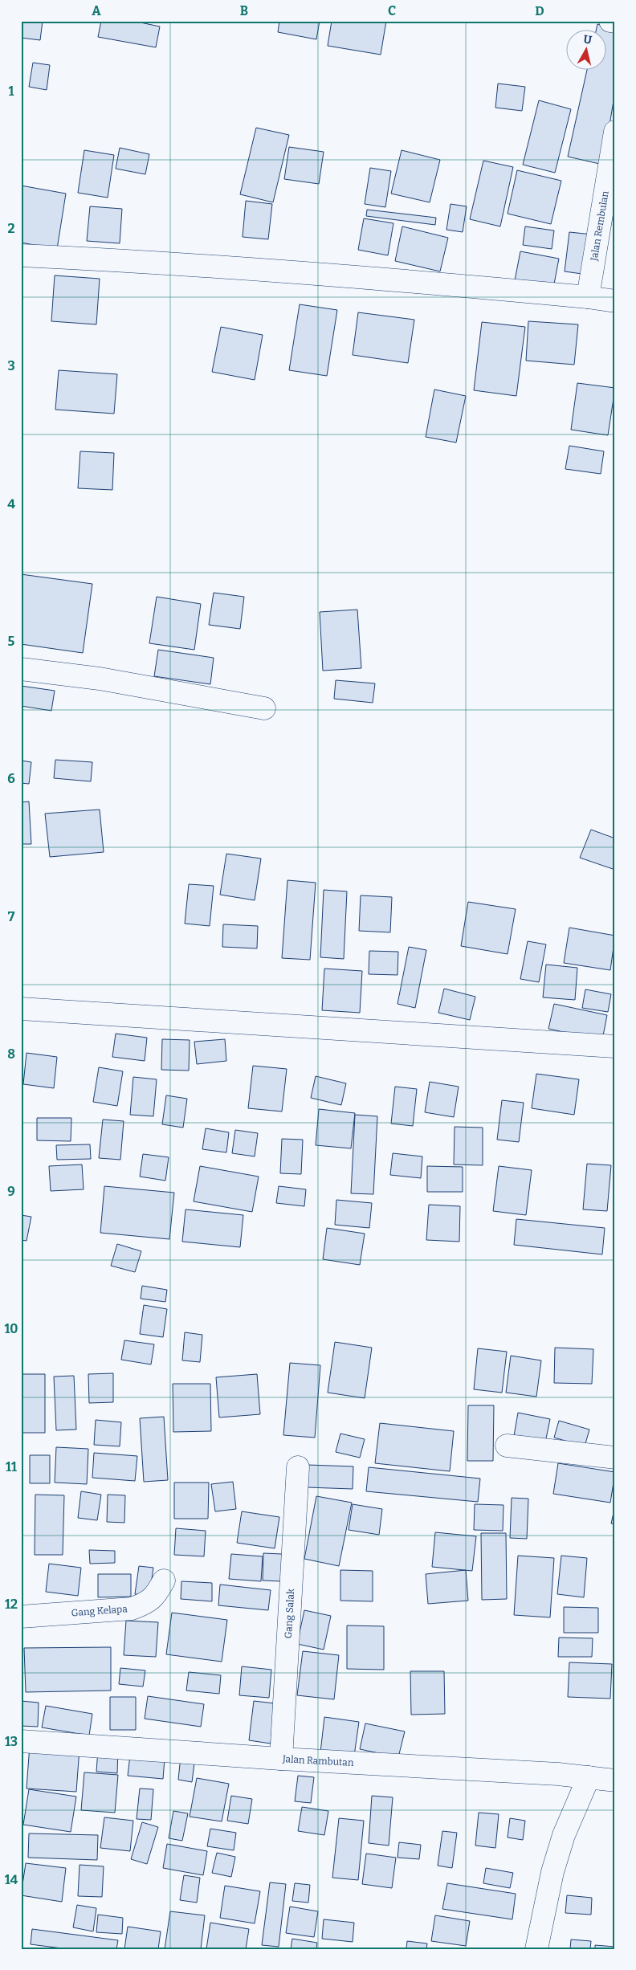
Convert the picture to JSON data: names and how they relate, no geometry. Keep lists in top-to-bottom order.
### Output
{
  "streets": {
    "street": [
      "Jalan Rembulan",
      "Gang Kelapa",
      "Gang Salak",
      "Jalan Rambutan"
    ]
  },
  "crossings": [
    ["Gang Salak", "Jalan Rambutan"]
  ],
  "north": "top",
  "grid": {
    "columns": [
      "A",
      "B",
      "C",
      "D"
    ],
    "rows": [
      "1",
      "2",
      "3",
      "4",
      "5",
      "6",
      "7",
      "8",
      "9",
      "10",
      "11",
      "12",
      "13",
      "14"
    ]
  }
}
